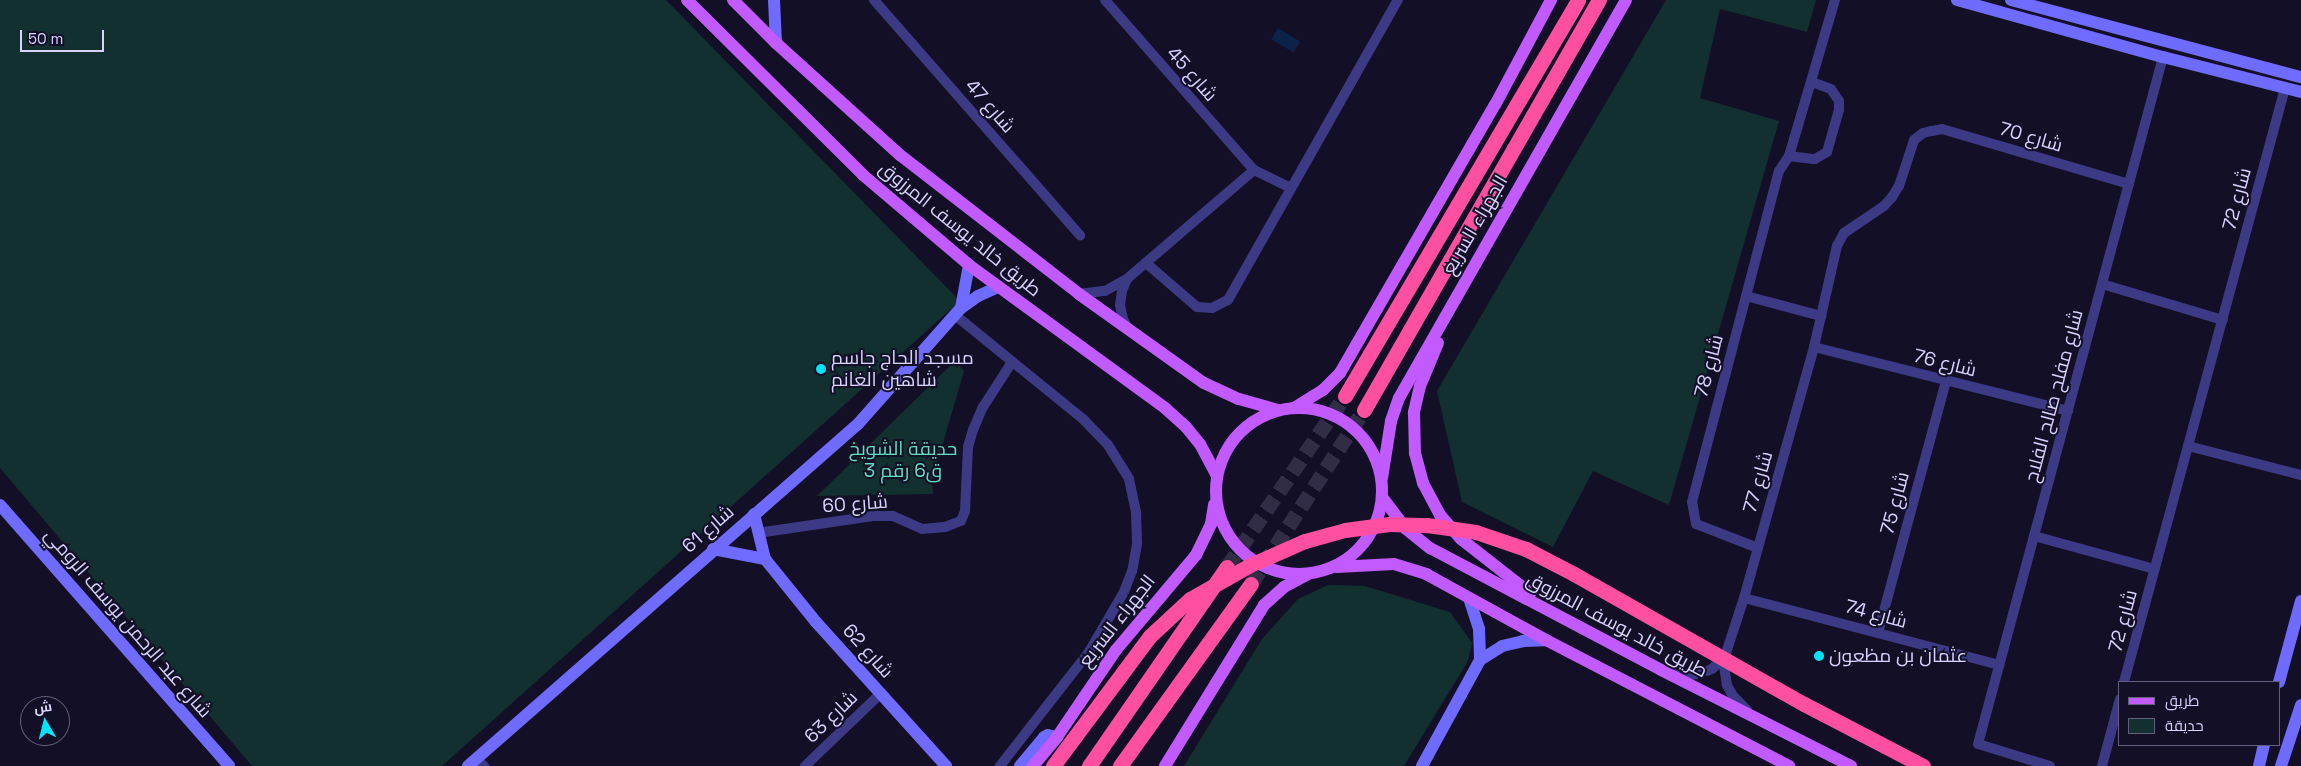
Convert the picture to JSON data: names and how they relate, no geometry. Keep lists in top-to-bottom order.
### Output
{
  "streets": {
    "highway": ["الجهراء السريع"],
    "main road": ["طريق خالد يوسف المرزوق"],
    "street": [
      "شارع 45",
      "شارع 47",
      "شارع 70",
      "شارع 72",
      "شارع 76",
      "شارع 78",
      "شارع مفلح صالح الفلاح",
      "شارع 77",
      "شارع 75",
      "شارع 60",
      "شارع 61",
      "شارع 74",
      "شارع عبد الرحمن يوسف الرومي",
      "شارع 62",
      "شارع 63"
    ]
  },
  "crossings": [
    ["شارع 70", "شارع مفلح صالح الفلاح"],
    ["شارع 70", "شارع 77"],
    ["شارع 72", "شارع مفلح صالح الفلاح"],
    ["الجهراء السريع", "طريق خالد يوسف المرزوق"],
    ["الجهراء السريع", "شارع 60"],
    ["طريق خالد يوسف المرزوق", "شارع 77"],
    ["طريق خالد يوسف المرزوق", "شارع 61"],
    ["شارع 76", "شارع مفلح صالح الفلاح"],
    ["شارع 76", "شارع 77"],
    ["شارع 76", "شارع 75"],
    ["شارع 78", "شارع 77"],
    ["شارع مفلح صالح الفلاح", "شارع 74"],
    ["شارع 77", "شارع 74"],
    ["شارع 75", "شارع 74"],
    ["شارع 60", "شارع 62"],
    ["شارع 61", "شارع 62"],
    ["شارع 62", "شارع 63"]
  ],
  "parks": ["حديقة الشويخ ق6 رقم 3"],
  "places": ["مسجد الحاج جاسم شاهين الغانم", "عثمان بن مظعون"],
  "legend": ["طريق", "حديقة"],
  "scale_bar": "50 m",
  "north": "top"
}
